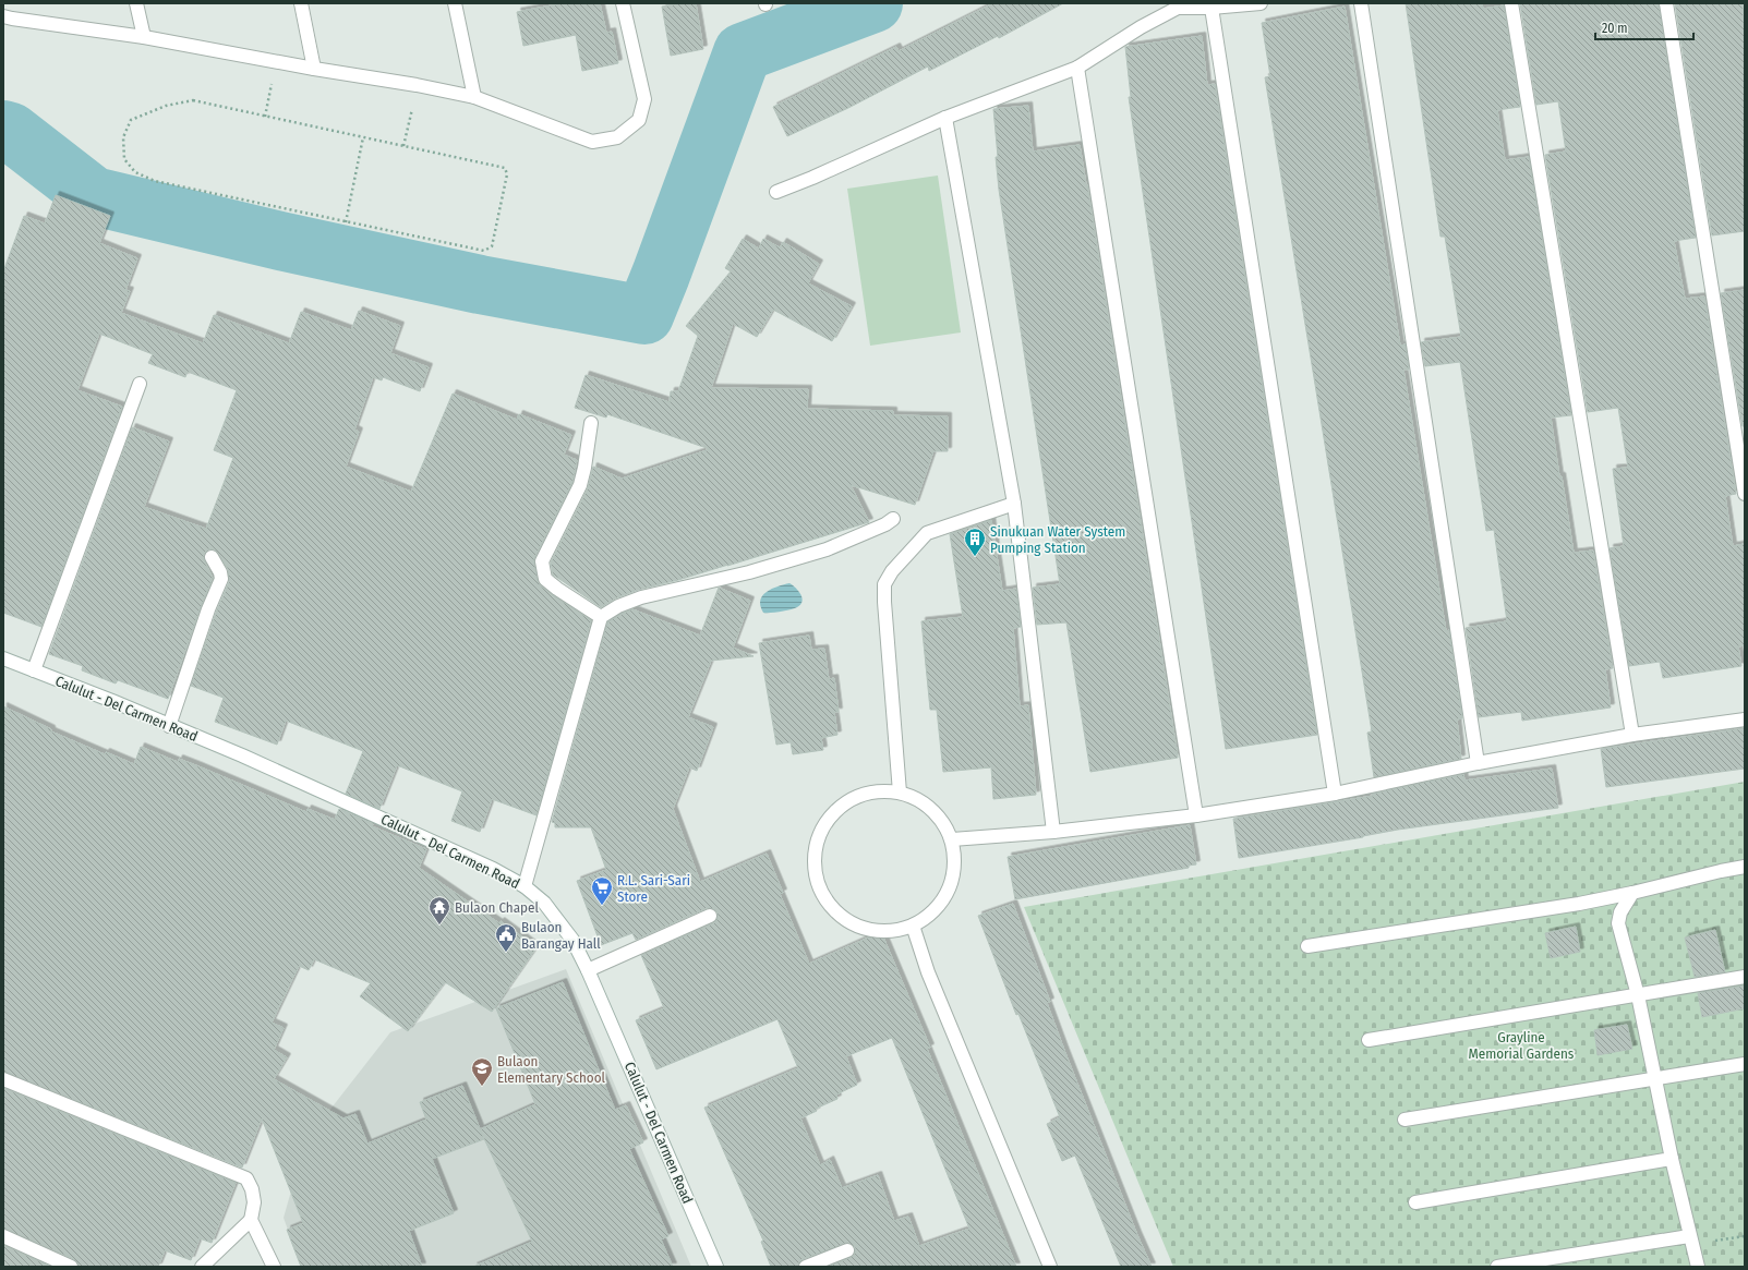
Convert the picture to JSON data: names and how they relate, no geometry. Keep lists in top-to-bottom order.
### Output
{
  "streets": {
    "street": ["Calulut - Del Carmen Road"]
  },
  "parks": ["Grayline Memorial Gardens"],
  "places": {
    "building": ["Sinukuan Water System Pumping Station"],
    "supermarket": ["R.L. Sari-Sari Store"],
    "temple": ["Bulaon Chapel"],
    "public building": ["Bulaon Barangay Hall"],
    "school or university": ["Bulaon Elementary School"]
  },
  "scale_bar": "20 m"
}
